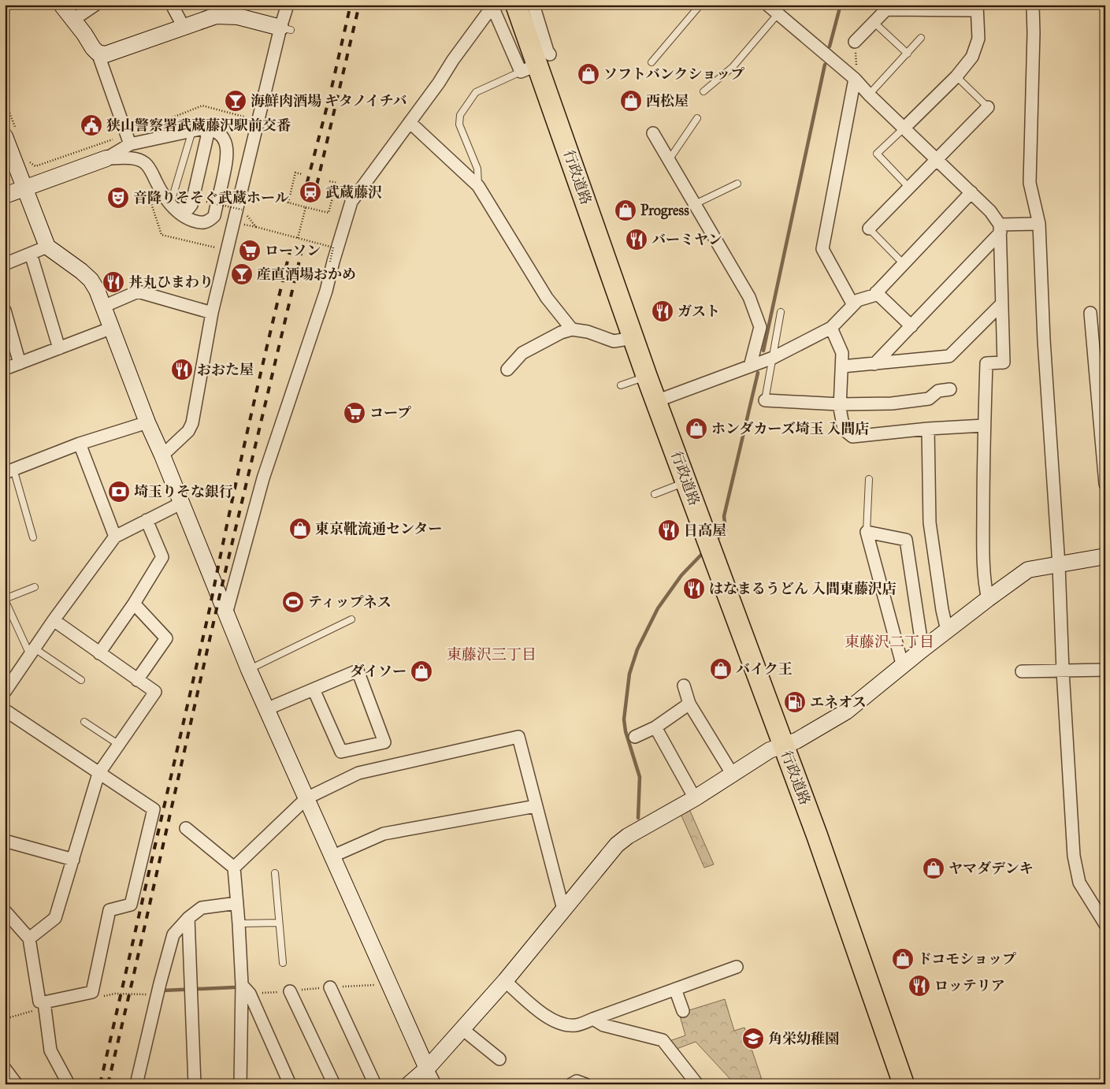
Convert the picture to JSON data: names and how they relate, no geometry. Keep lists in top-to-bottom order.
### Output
{
  "streets": {
    "highway": ["行政道路"]
  },
  "districts": ["東藤沢二丁目", "東藤沢三丁目"],
  "places": {
    "shop": [
      "ソフトバンクショップ",
      "西松屋",
      "Progress",
      "ホンダカーズ埼玉 入間店",
      "東京靴流通センター",
      "バイク王",
      "ダイソー",
      "ヤマダデンキ",
      "ドコモショップ"
    ],
    "bar": ["海鮮肉酒場 キタノイチバ", "産直酒場おかめ"],
    "public building": ["狭山警察署武蔵藤沢駅前交番"],
    "station": ["武蔵藤沢"],
    "theatre": ["音降りそそぐ武蔵ホール"],
    "restaurant": [
      "バーミヤン",
      "丼丸ひまわり",
      "ガスト",
      "おおた屋",
      "日高屋",
      "はなまるうどん 入間東藤沢店",
      "ロッテリア"
    ],
    "supermarket": ["ローソン", "コープ"],
    "bank": ["埼玉りそな銀行"],
    "sports": ["ティップネス"],
    "fuel station": ["エネオス"],
    "school or university": ["角栄幼稚園"]
  }
}
